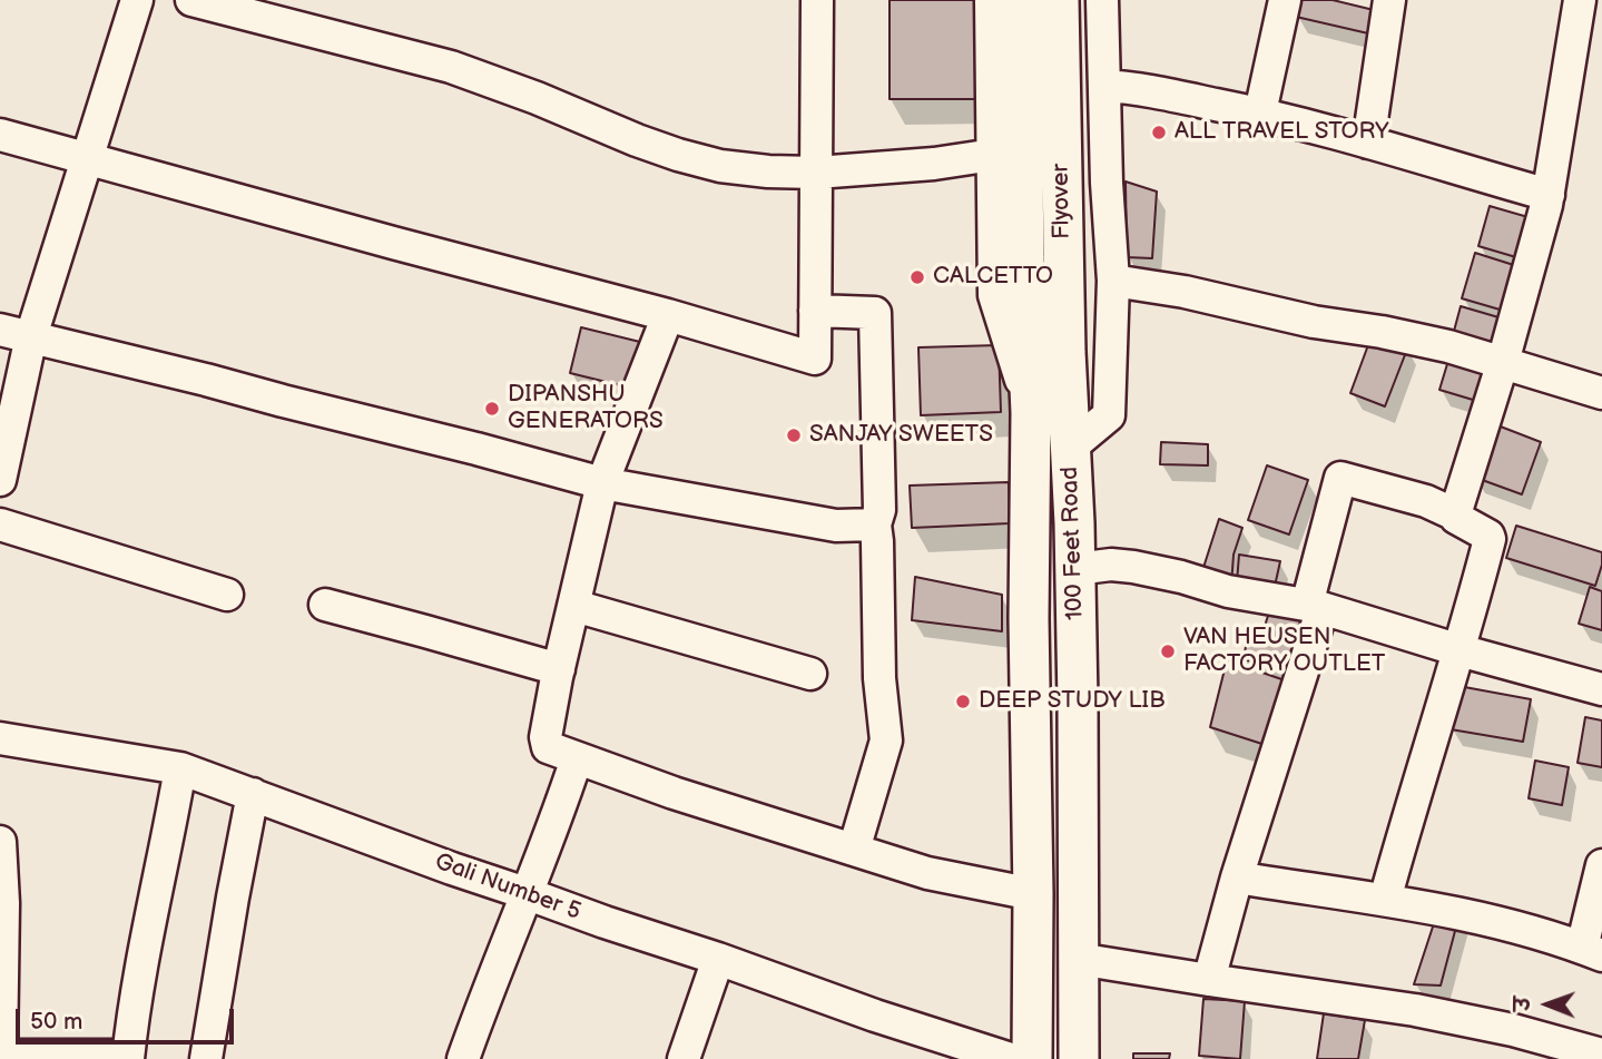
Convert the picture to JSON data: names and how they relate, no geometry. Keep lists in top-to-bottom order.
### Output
{
  "streets": {
    "main road": ["Flyover", "100 Feet Road"],
    "street": ["Gali Number 5"]
  },
  "crossings": [
    ["Flyover", "100 Feet Road"]
  ],
  "places": [
    "ALL TRAVEL STORY",
    "CALCETTO",
    "DIPANSHU GENERATORS",
    "SANJAY SWEETS",
    "VAN HEUSEN FACTORY OUTLET",
    "DEEP STUDY LIB"
  ],
  "scale_bar": "50 m",
  "north": "left"
}
